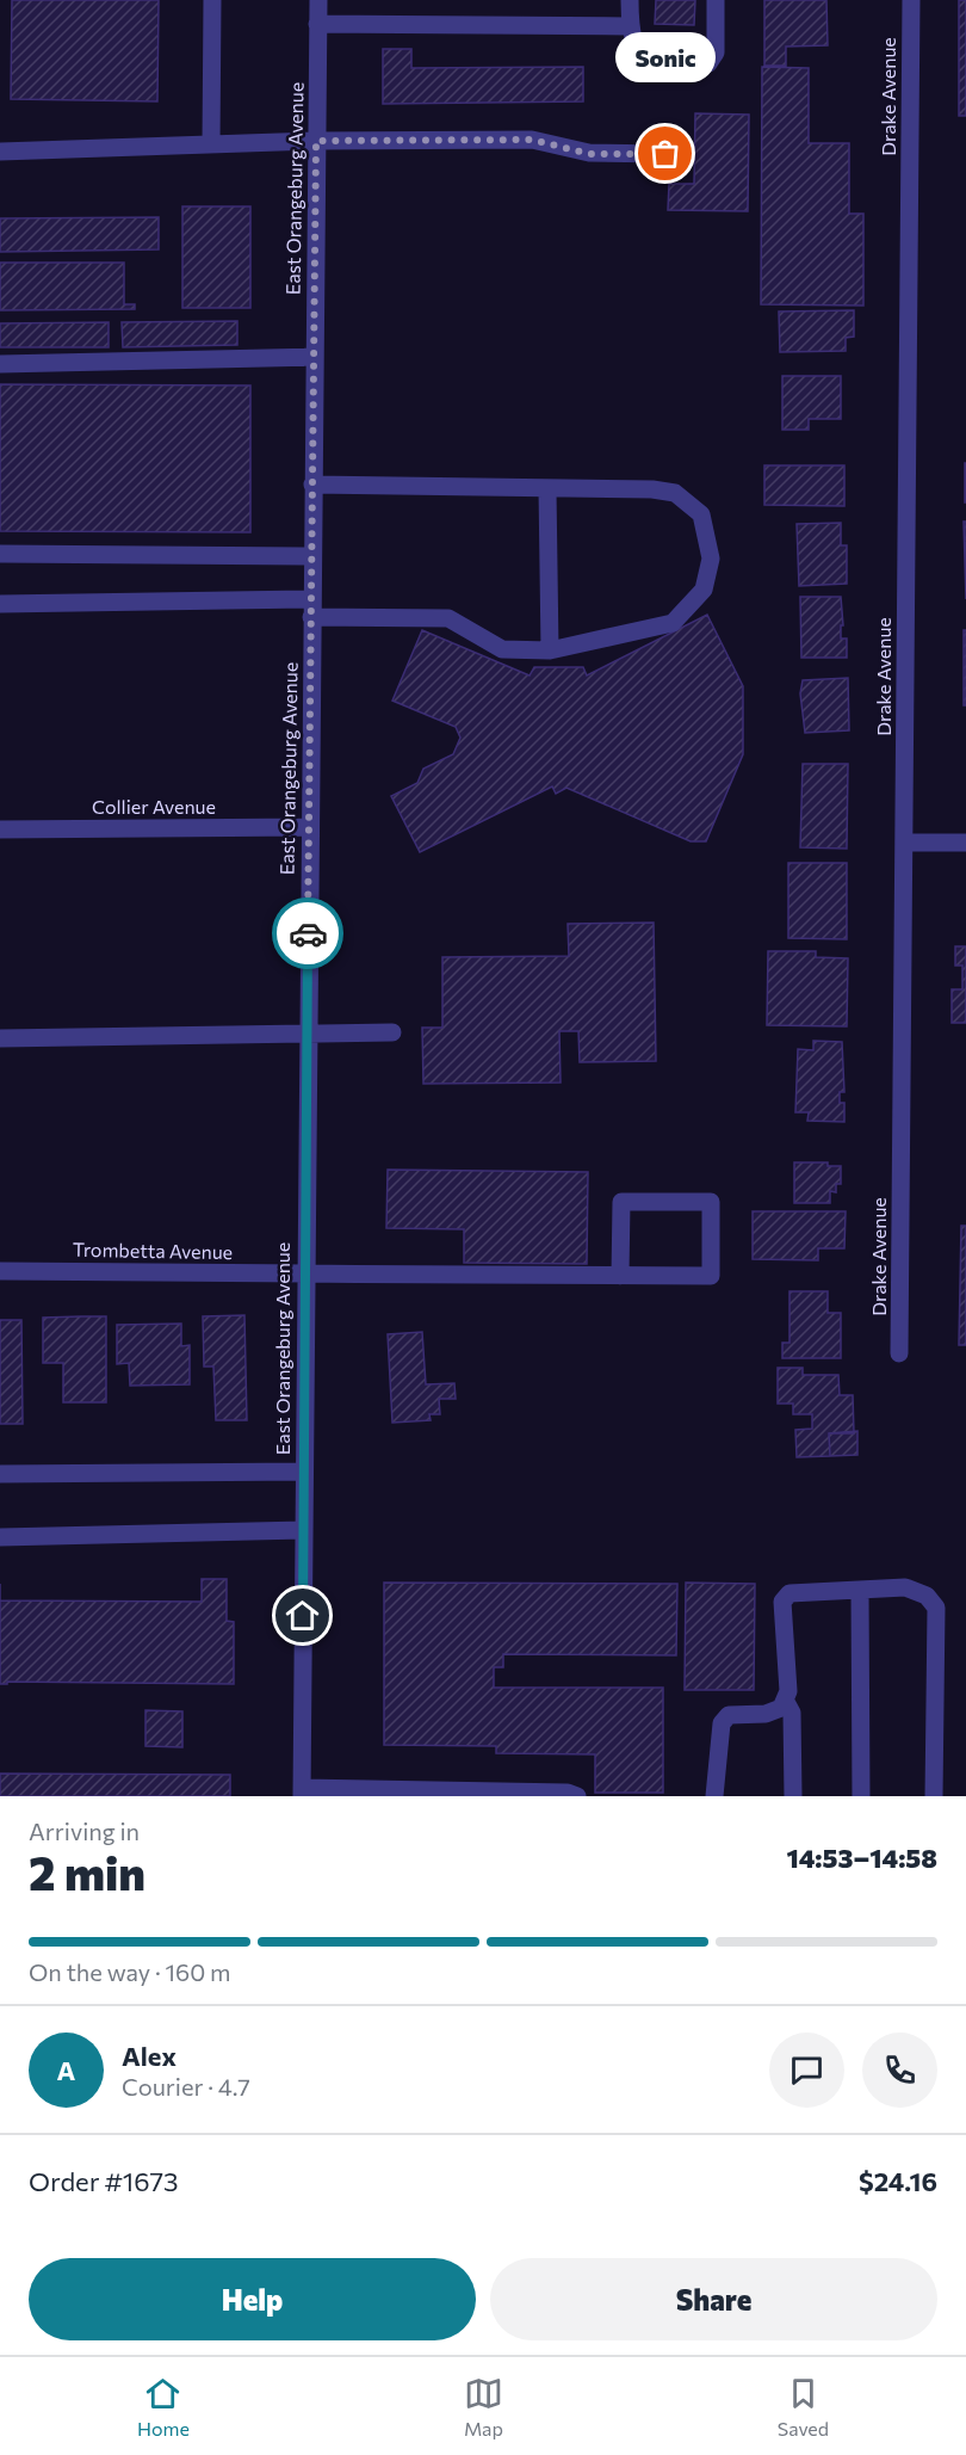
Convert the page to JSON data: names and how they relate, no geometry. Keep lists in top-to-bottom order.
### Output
{
  "streets": {
    "street": [
      "Drake Avenue",
      "East Orangeburg Avenue",
      "Collier Avenue",
      "Trombetta Avenue"
    ]
  },
  "crossings": [
    ["East Orangeburg Avenue", "Collier Avenue"],
    ["East Orangeburg Avenue", "Trombetta Avenue"]
  ],
  "places": ["Sonic"],
  "page": {
    "bubble": "Sonic",
    "heading": ["2 min", "Arriving in", "14:53–14:58"],
    "panel": [
      "Alex",
      "Courier · 4.7",
      "Order #1673",
      "$24.16"
    ],
    "bar": "On the way · 160 m",
    "round": "A",
    "buttons": ["Help", "Share"],
    "tabs": ["Home", "Map", "Saved"]
  }
}
